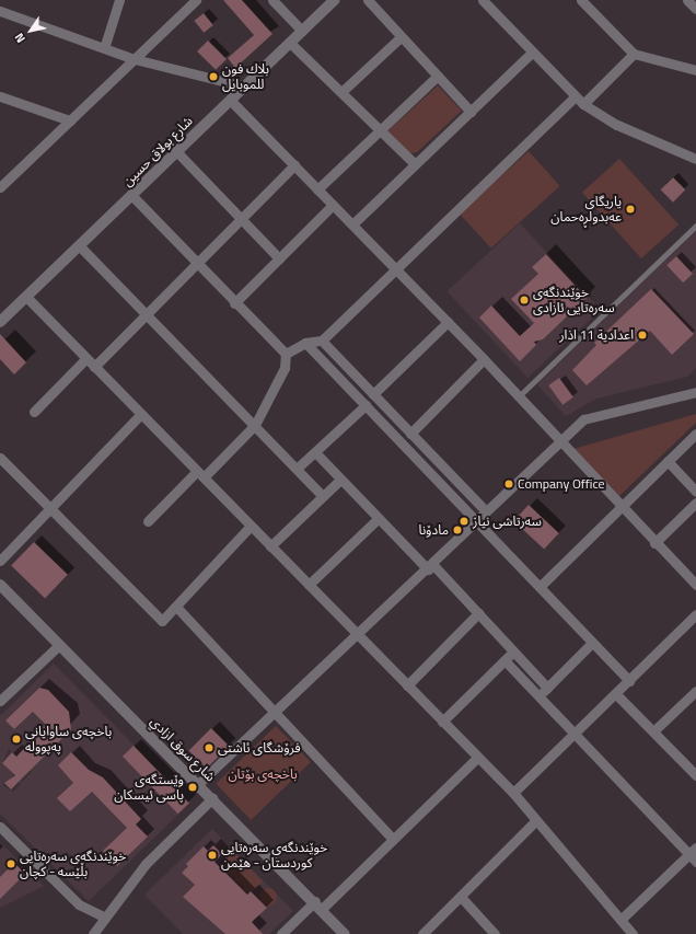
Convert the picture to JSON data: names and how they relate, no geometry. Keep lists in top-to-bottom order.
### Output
{
  "streets": {
    "street": ["شارع بولاق حسين", "شارع سوق ازادي"]
  },
  "parks": ["باخچەی بۆتان"],
  "places": [
    "بلاك فون للموبايل",
    "یاریگای عەبدولڕەحمان",
    "خوێندنگەی سەرەتایی ئازادی",
    "اعدادية 11 اذار",
    "Company Office",
    "سەرتاشی نیاز",
    "مادۆنا",
    "باخچەی ساوایانی پەپوولە",
    "فرۆشگای ئاشتی",
    "وێستگەی پاسی ئیسکان",
    "خوێندنگەی سەرەتایی کوردستان - هێمن",
    "خوێندنگەی سەرەتایی بڵێسە - کچان"
  ],
  "north": "bottom left"
}
